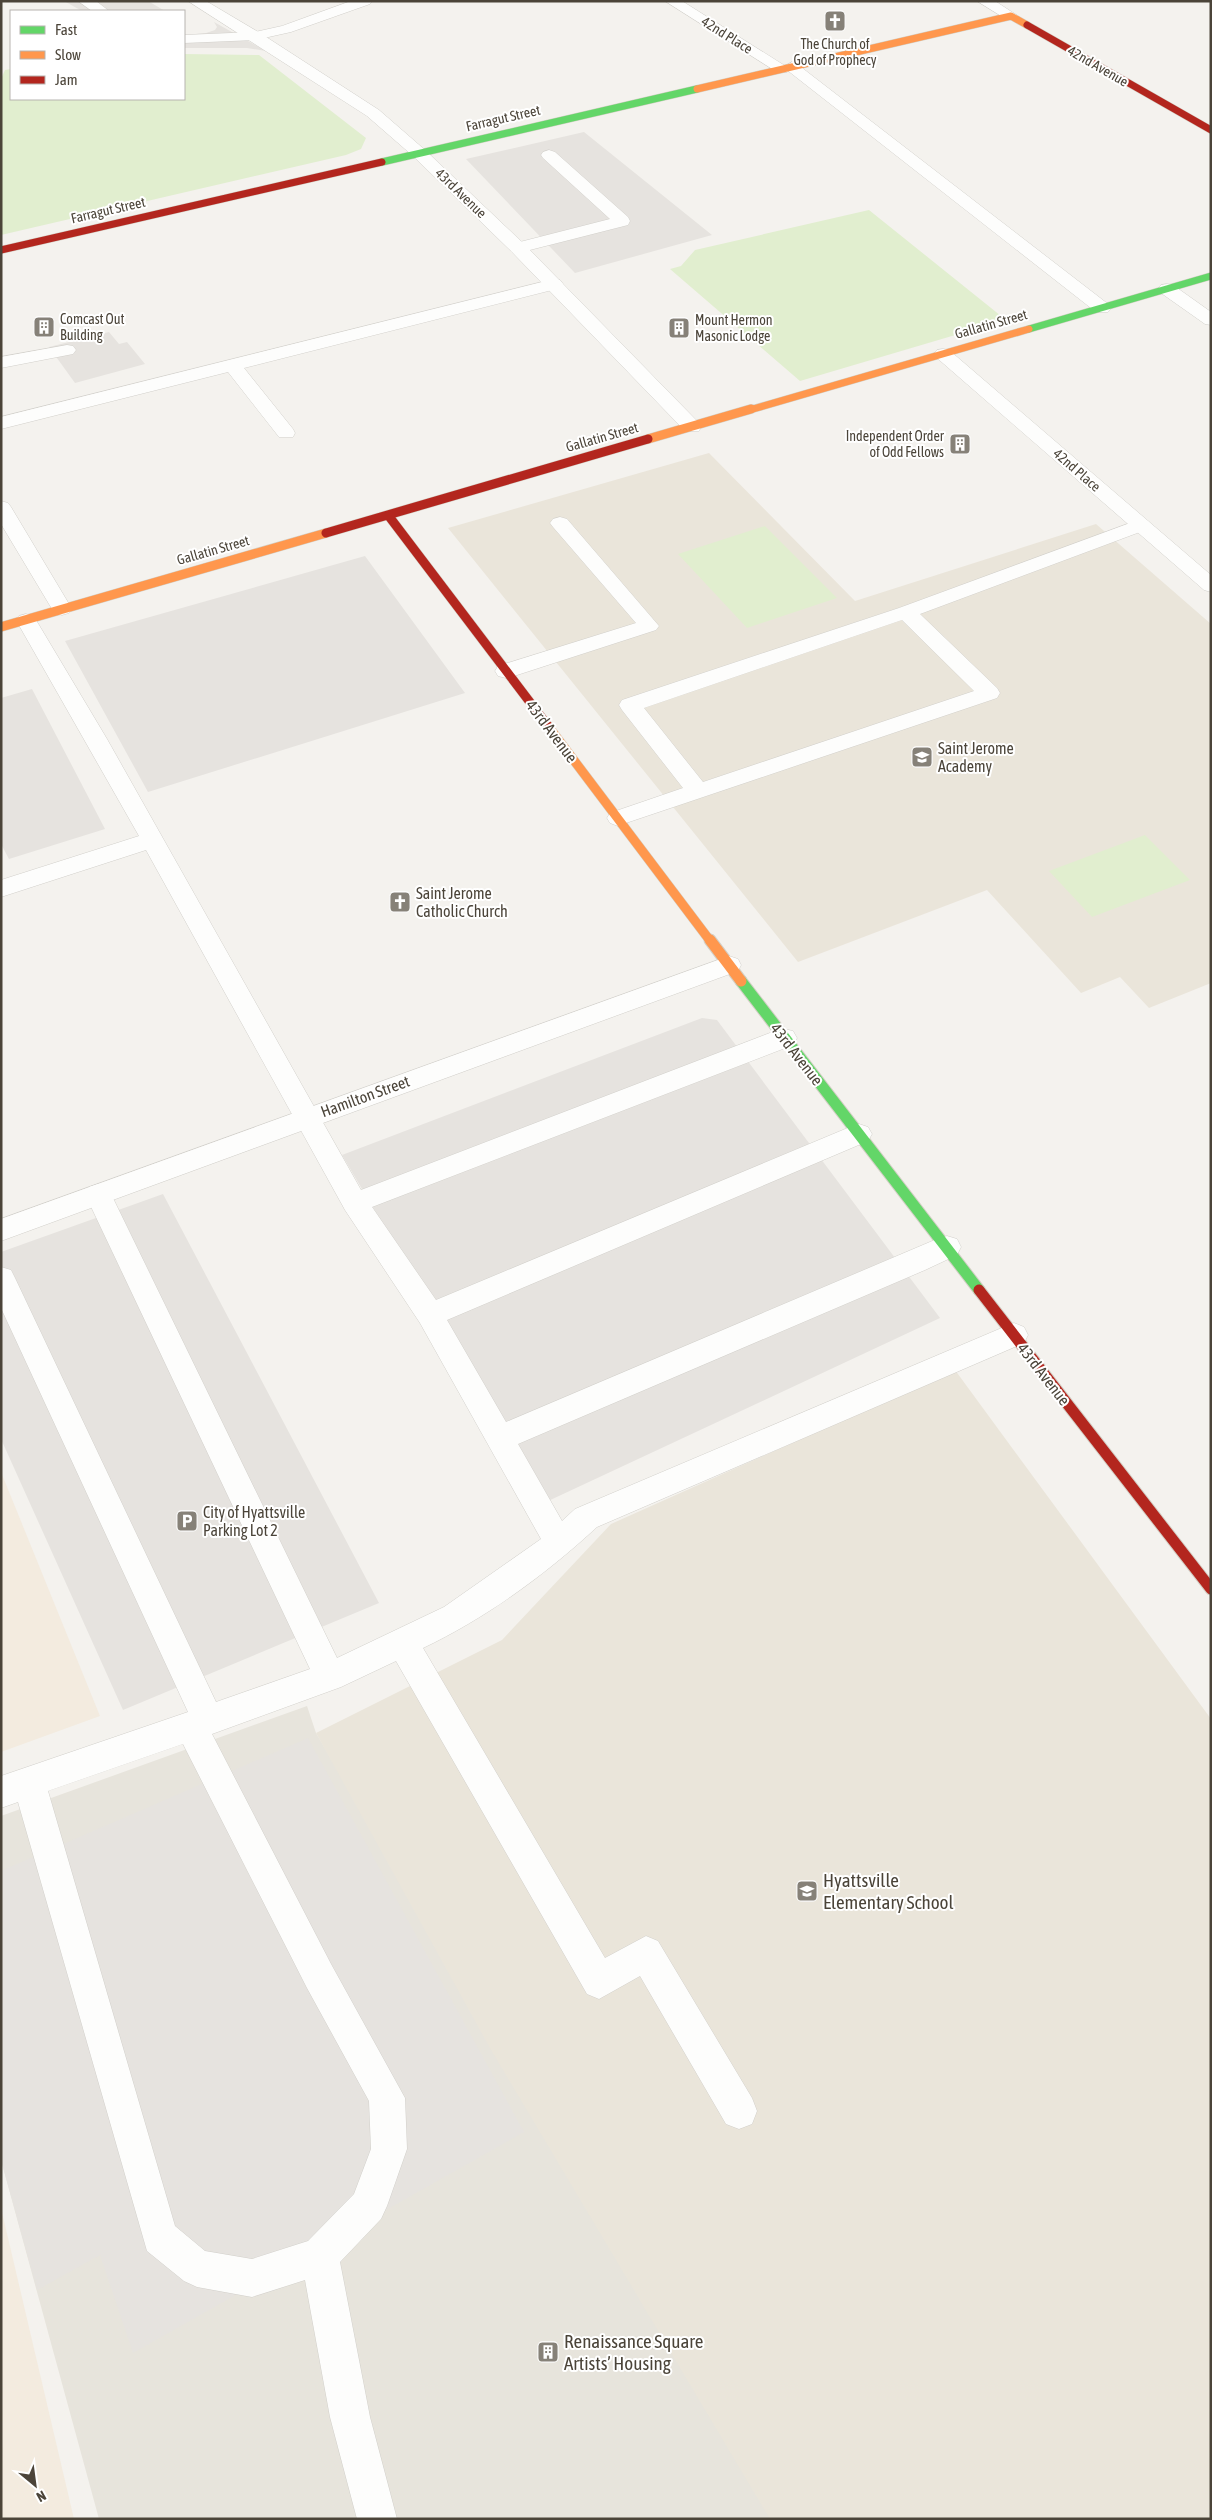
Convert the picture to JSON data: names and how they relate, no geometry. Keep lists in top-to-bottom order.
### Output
{
  "streets": {
    "street": [
      "42nd Place",
      "42nd Avenue",
      "Farragut Street",
      "43rd Avenue",
      "Gallatin Street",
      "Hamilton Street"
    ]
  },
  "crossings": [
    ["42nd Place", "Farragut Street"],
    ["42nd Place", "Gallatin Street"],
    ["42nd Avenue", "Farragut Street"],
    ["Farragut Street", "43rd Avenue"],
    ["43rd Avenue", "Gallatin Street"],
    ["43rd Avenue", "Hamilton Street"]
  ],
  "places": {
    "church": ["The Church of God of Prophecy", "Saint Jerome Catholic Church"],
    "building": [
      "Comcast Out Building",
      "Mount Hermon Masonic Lodge",
      "Independent Order of Odd Fellows",
      "Renaissance Square Artists’ Housing"
    ],
    "school or university": ["Saint Jerome Academy", "Hyattsville Elementary School"],
    "parking": ["City of Hyattsville Parking Lot 2"]
  },
  "legend": ["Fast", "Slow", "Jam"],
  "north": "bottom right"
}
